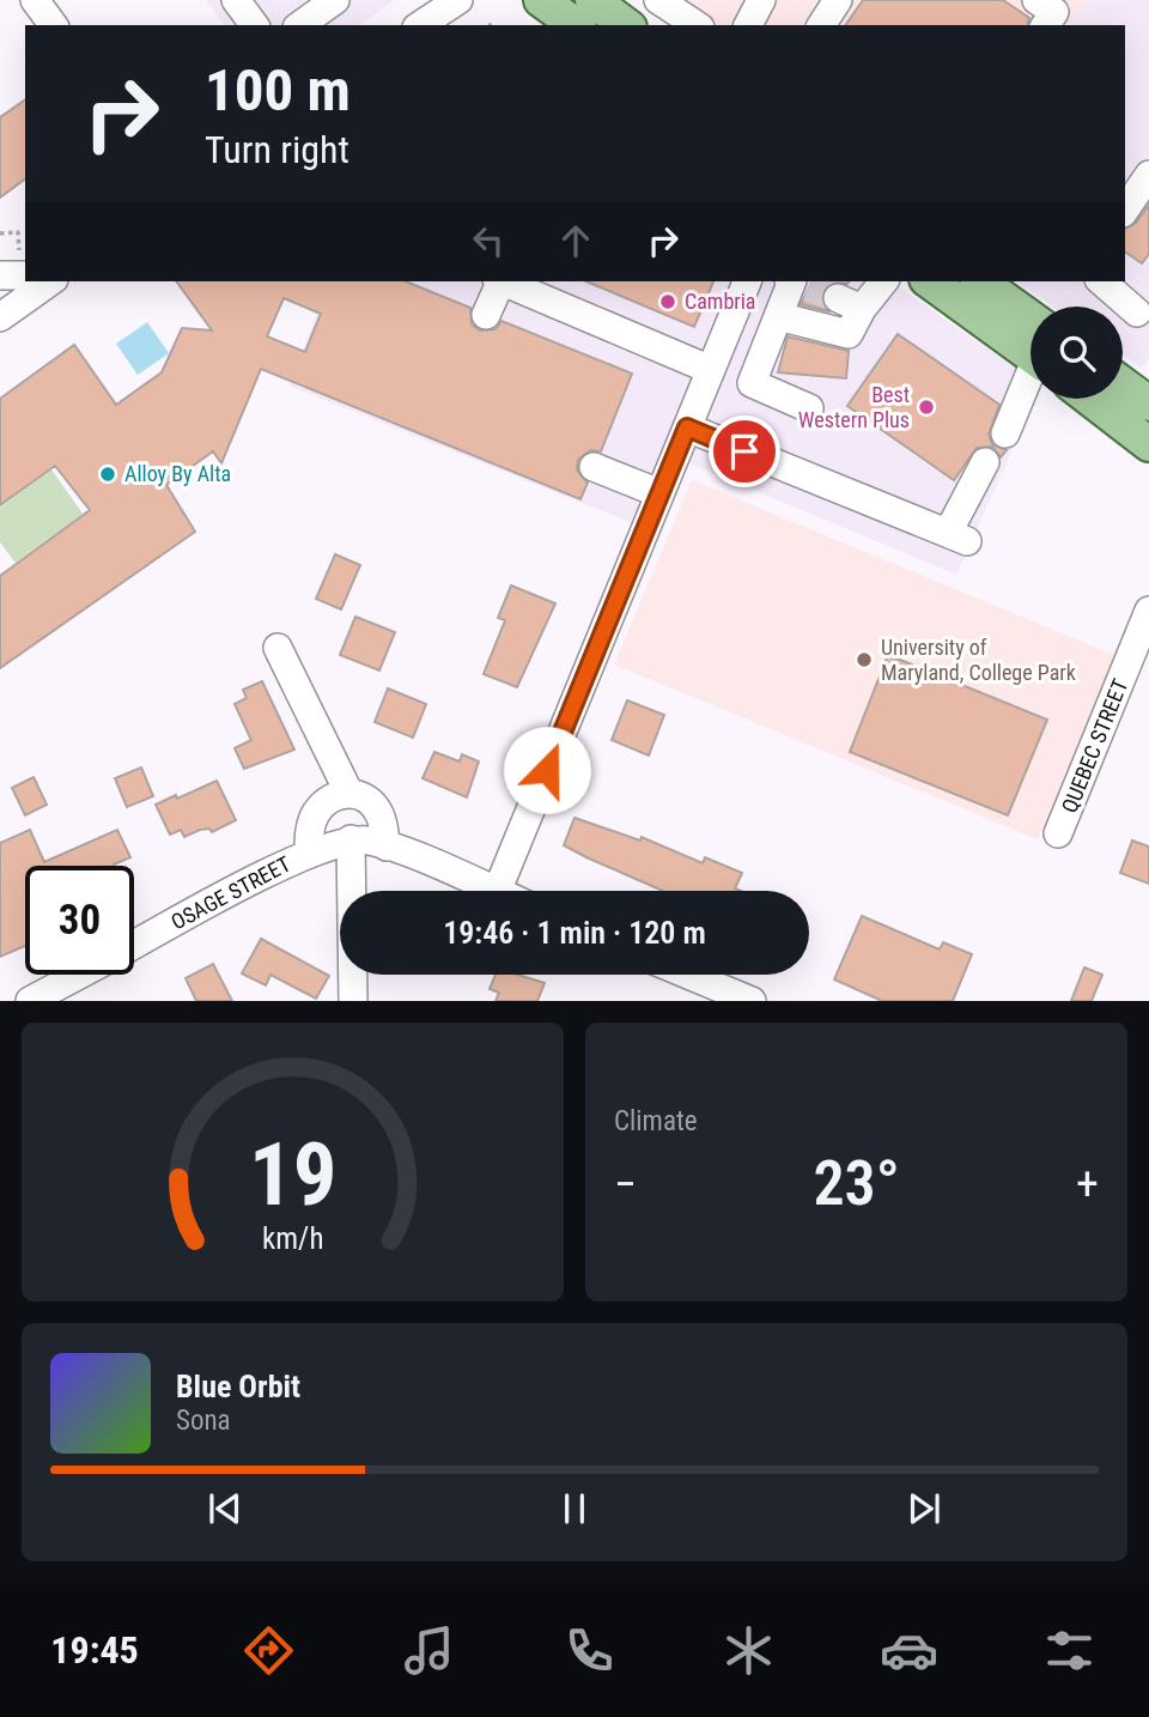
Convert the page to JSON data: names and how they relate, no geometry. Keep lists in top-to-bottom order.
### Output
{
  "streets": {
    "street": ["QUEBEC STREET", "OSAGE STREET"]
  },
  "places": [
    "Cambria",
    "Best Western Plus",
    "Alloy By Alta",
    "University of Maryland, College Park"
  ],
  "page": {
    "turn": ["100 m", "Turn right"],
    "limit": "30",
    "trip": "19:46 · 1 min · 120 m",
    "tile": "Climate",
    "heat": ["−", "23°", "+"],
    "song": ["Blue Orbit", "Sona"],
    "tabs": "19:45",
    "gauge": ["19", "km/h"]
  }
}
